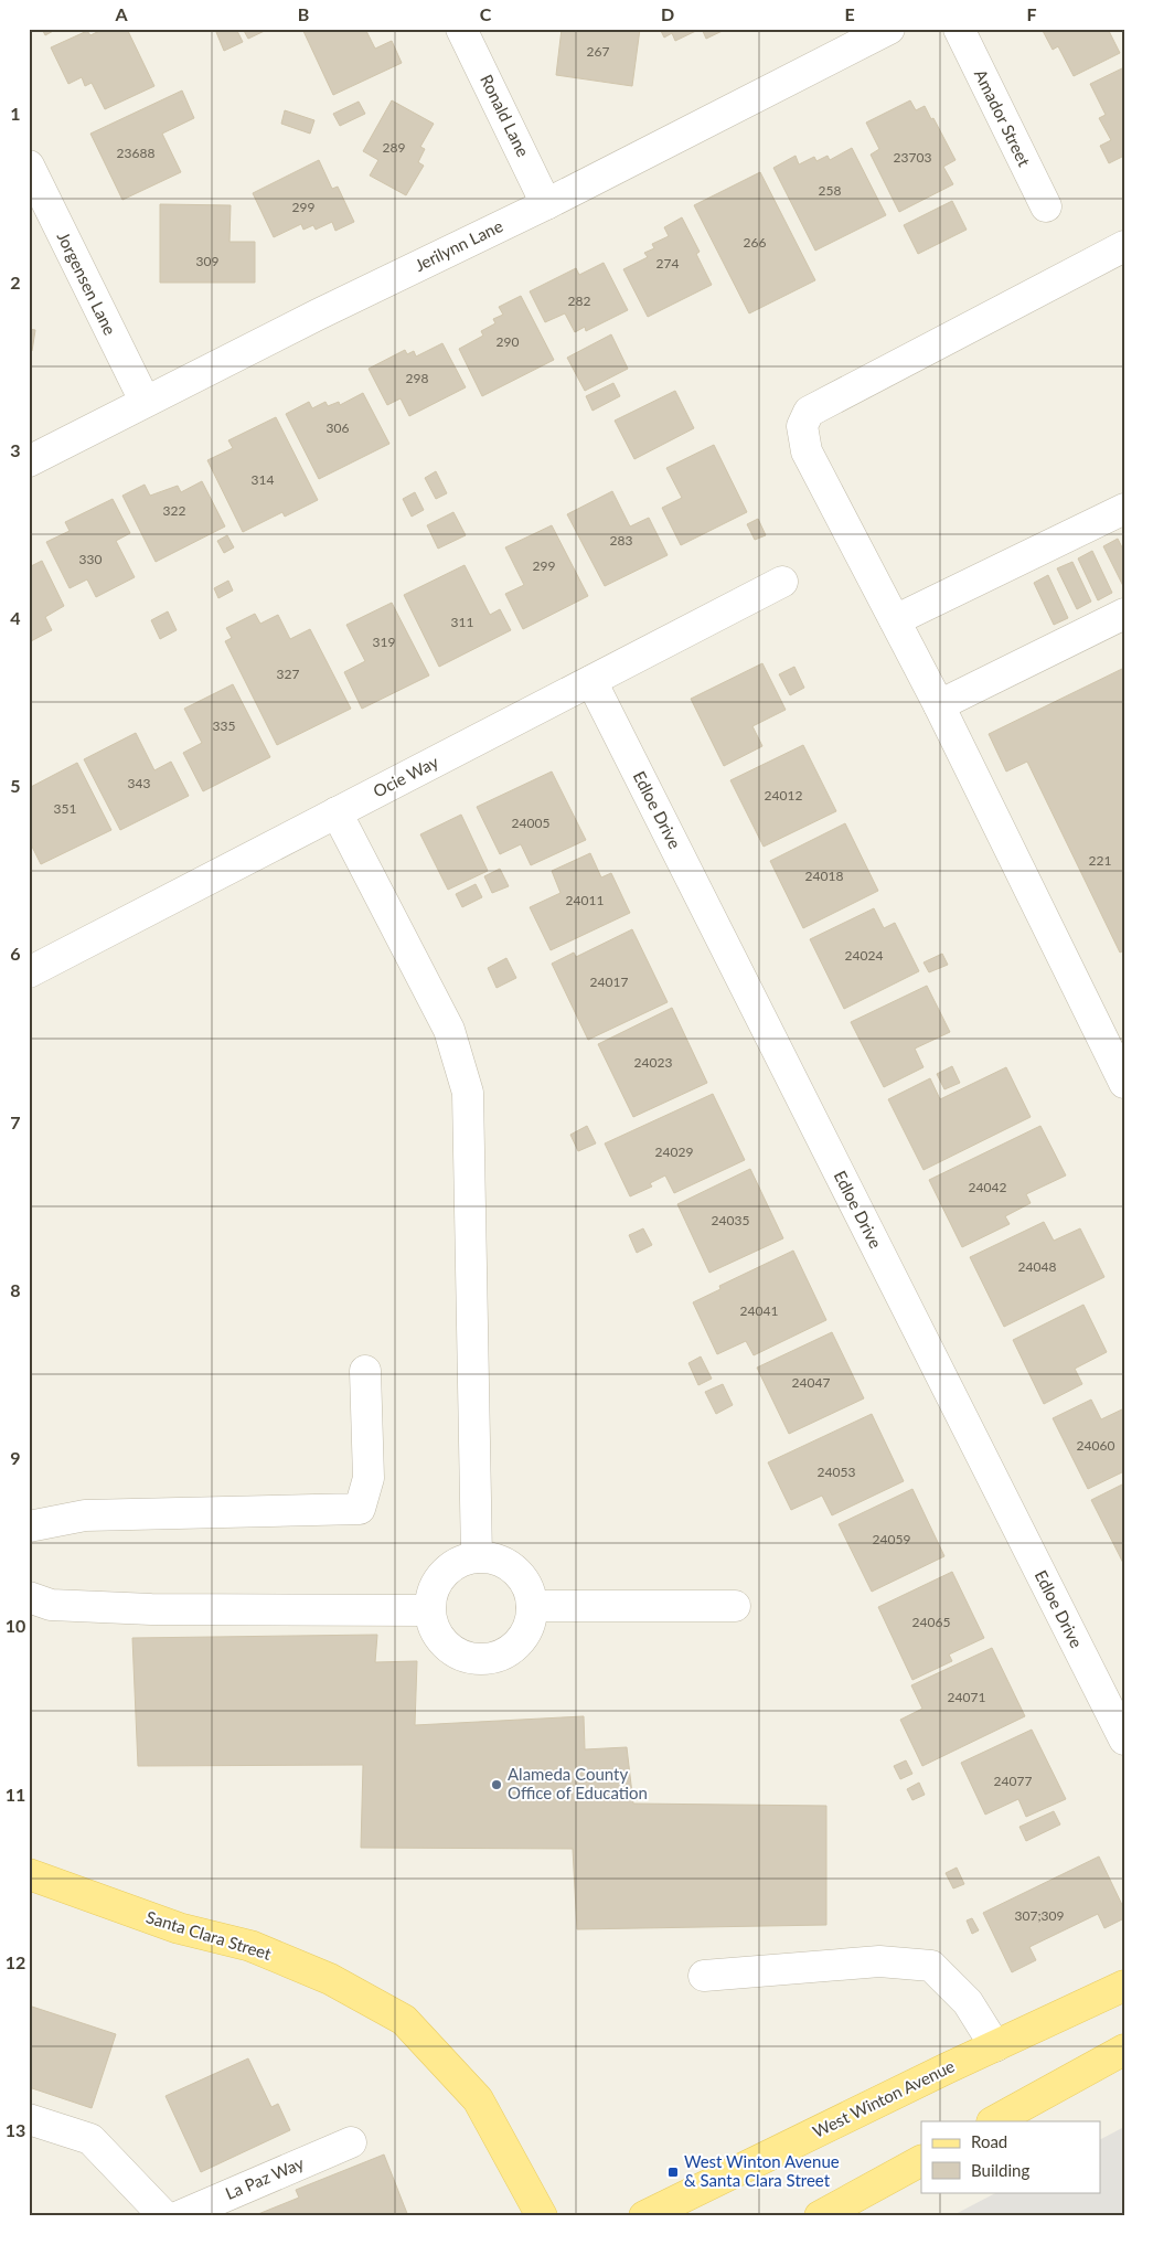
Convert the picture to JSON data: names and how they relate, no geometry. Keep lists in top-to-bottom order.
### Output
{
  "streets": {
    "main road": ["Santa Clara Street", "West Winton Avenue"],
    "street": [
      "Ronald Lane",
      "Amador Street",
      "Jerilynn Lane",
      "Jorgensen Lane",
      "Ocie Way",
      "Edloe Drive",
      "La Paz Way"
    ]
  },
  "crossings": [
    ["Ronald Lane", "Jerilynn Lane"],
    ["Jerilynn Lane", "Jorgensen Lane"],
    ["Ocie Way", "Edloe Drive"]
  ],
  "places": {
    "other": ["Alameda County Office of Education"],
    "transit": ["West Winton Avenue & Santa Clara Street"]
  },
  "house_numbers": [
    "267",
    "289",
    "23688",
    "23703",
    "258",
    "299",
    "266",
    "309",
    "274",
    "282",
    "290",
    "298",
    "306",
    "314",
    "322",
    "283",
    "330",
    "299",
    "311",
    "319",
    "327",
    "335",
    "343",
    "24012",
    "351",
    "24005",
    "221",
    "24018",
    "24011",
    "24024",
    "24017",
    "24023",
    "24029",
    "24042",
    "24035",
    "24048",
    "24041",
    "24047",
    "24060",
    "24053",
    "24059",
    "24065",
    "24071",
    "24077",
    "307;309"
  ],
  "legend": ["Road", "Building"],
  "grid": {
    "columns": [
      "A",
      "B",
      "C",
      "D",
      "E",
      "F"
    ],
    "rows": [
      "1",
      "2",
      "3",
      "4",
      "5",
      "6",
      "7",
      "8",
      "9",
      "10",
      "11",
      "12",
      "13"
    ]
  }
}
